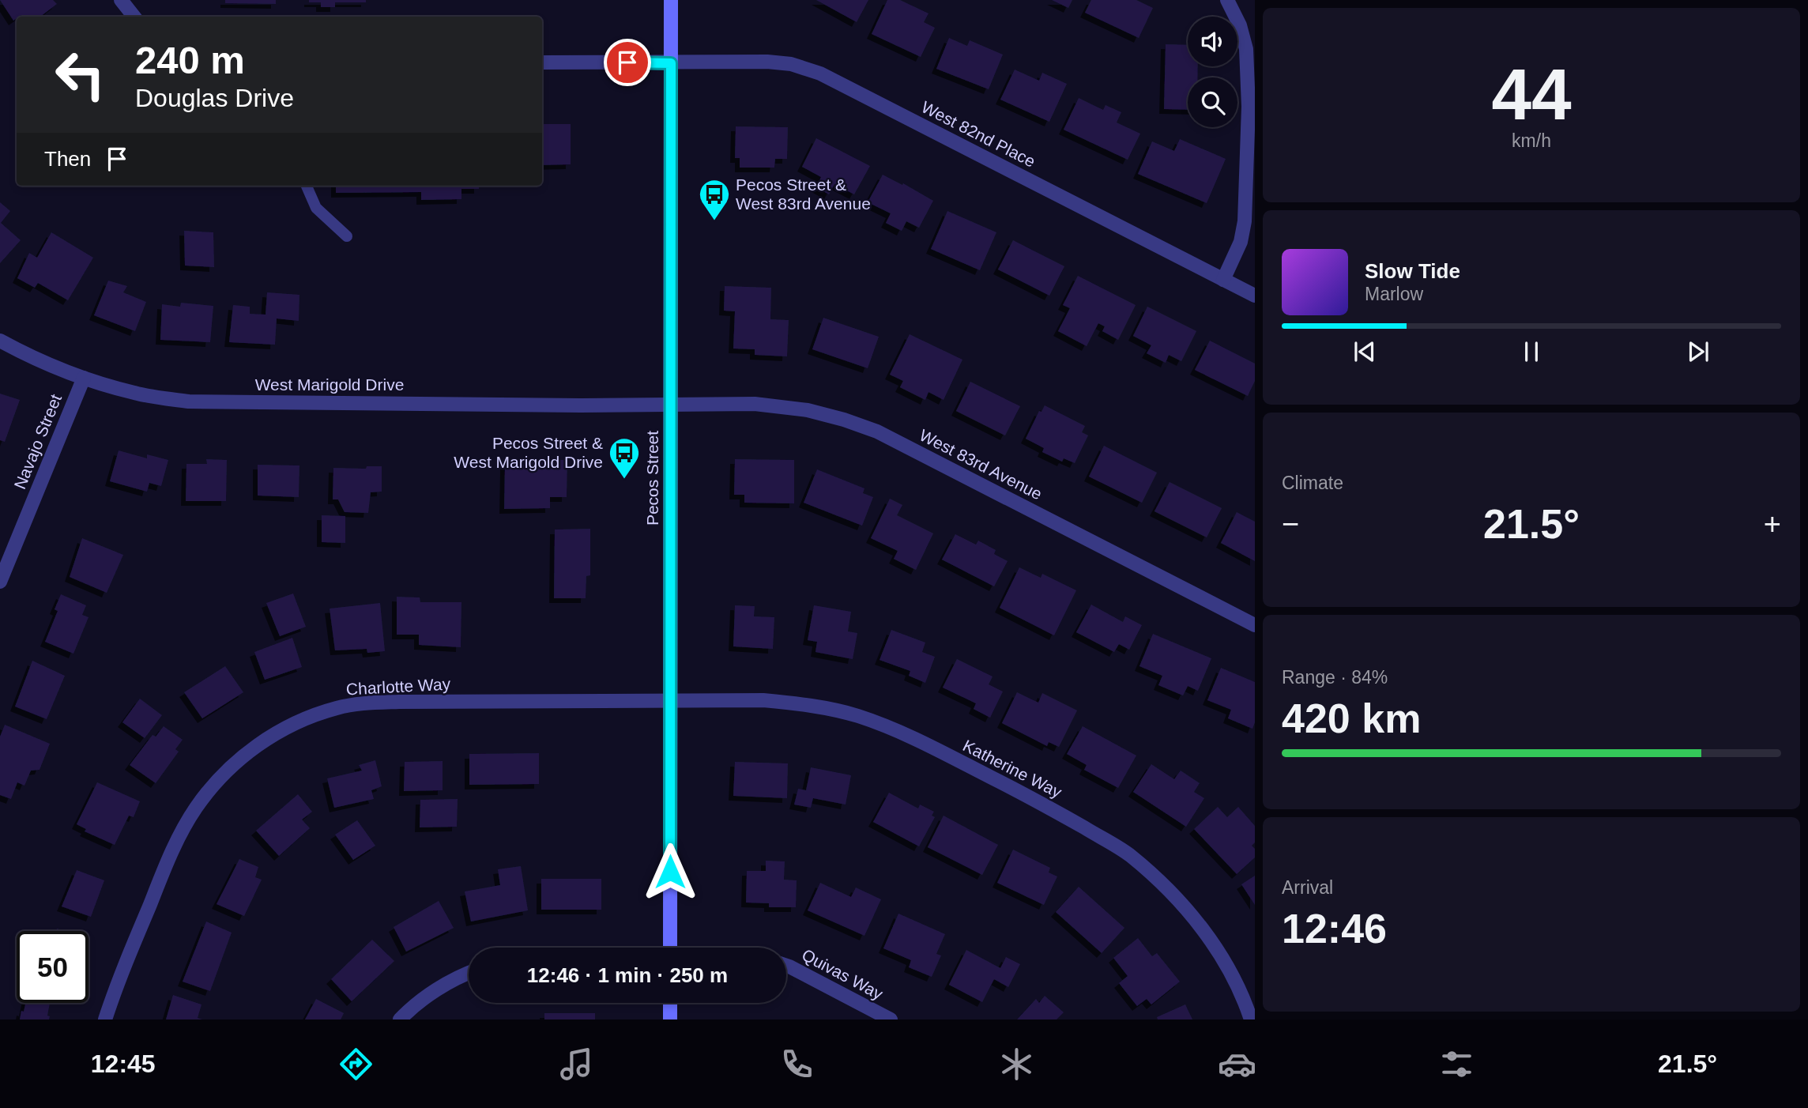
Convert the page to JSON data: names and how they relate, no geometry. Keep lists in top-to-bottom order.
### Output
{
  "streets": {
    "main road": ["Pecos Street"],
    "street": [
      "West 82nd Place",
      "West Marigold Drive",
      "Navajo Street",
      "West 83rd Avenue",
      "Charlotte Way",
      "Katherine Way",
      "Quivas Way"
    ]
  },
  "crossings": [
    ["West 82nd Place", "Pecos Street"],
    ["West Marigold Drive", "Navajo Street"],
    ["West Marigold Drive", "West 83rd Avenue"],
    ["West Marigold Drive", "Pecos Street"],
    ["West 83rd Avenue", "Pecos Street"],
    ["Pecos Street", "Charlotte Way"],
    ["Pecos Street", "Katherine Way"],
    ["Charlotte Way", "Katherine Way"]
  ],
  "places": {
    "bus stop": ["Pecos Street & West 83rd Avenue", "Pecos Street & West Marigold Drive"]
  },
  "page": {
    "tile": [
      ["44", "km/h"],
      "Climate",
      ["Range · 84%", "420 km"],
      ["Arrival", "12:46"]
    ],
    "turn": ["240 m", "Douglas Drive"],
    "then": "Then",
    "song": ["Slow Tide", "Marlow"],
    "heat": ["−", "21.5°", "+"],
    "limit": "50",
    "trip": "12:46 · 1 min · 250 m",
    "tabs": ["12:45", "21.5°"]
  }
}
